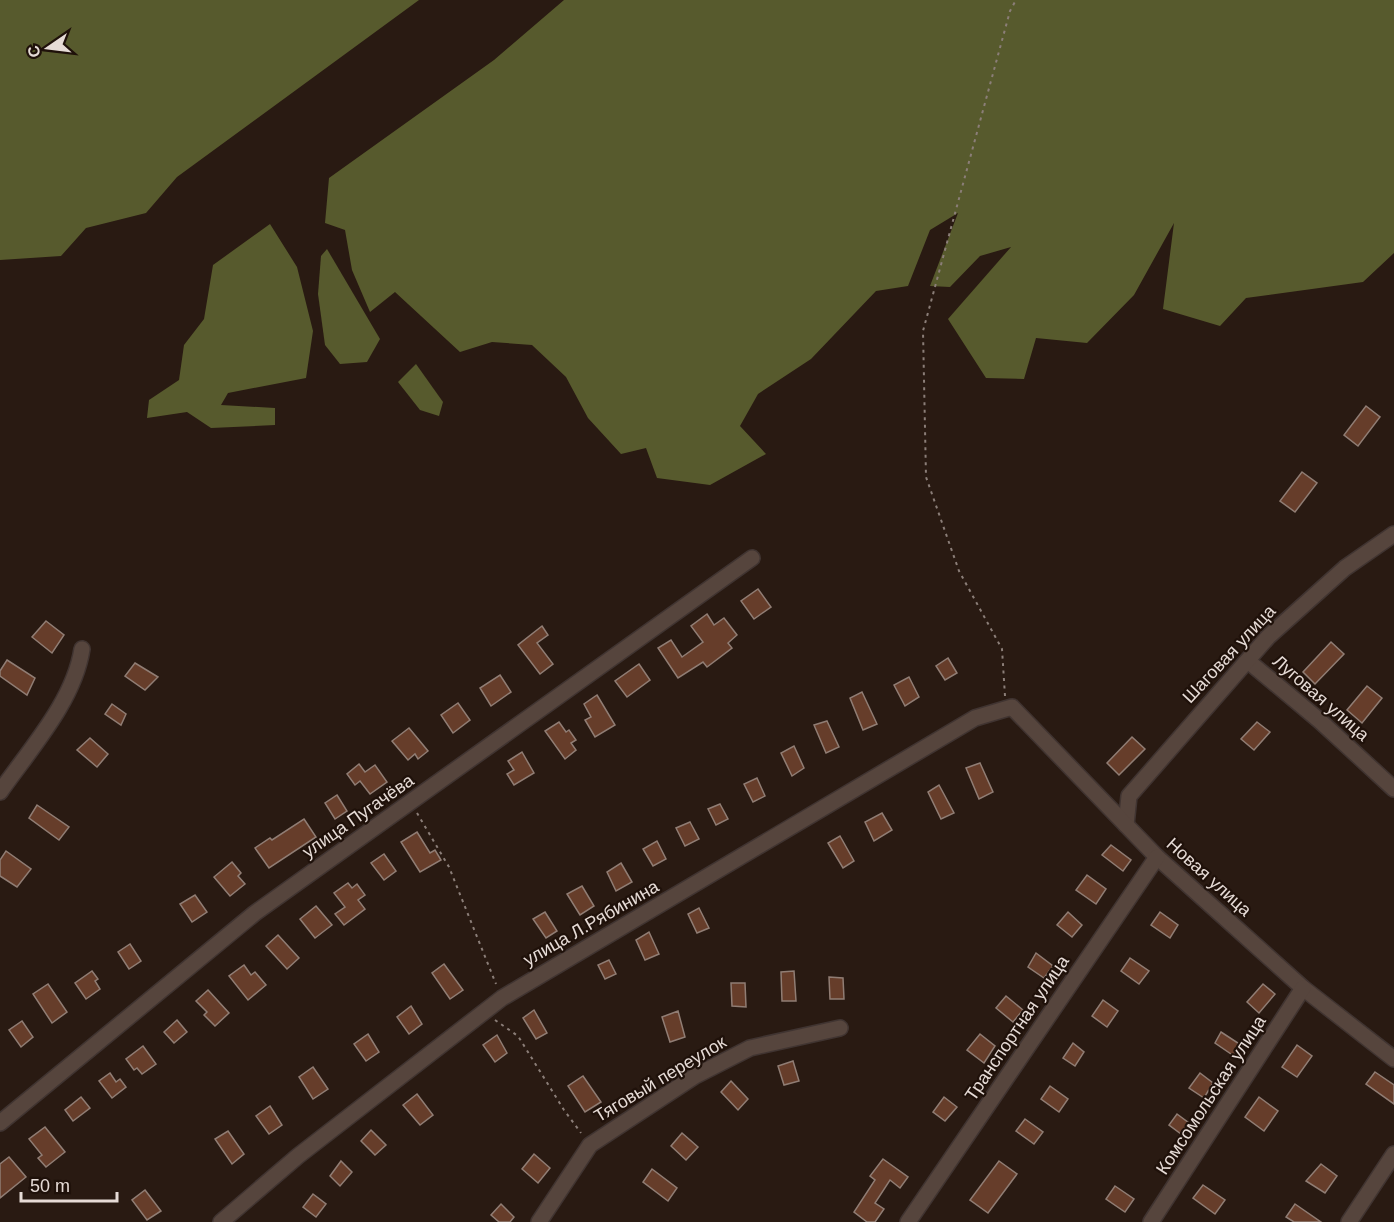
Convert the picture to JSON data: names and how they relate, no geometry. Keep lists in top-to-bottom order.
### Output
{
  "streets": {
    "street": [
      "Шаговая улица",
      "Луговая улица",
      "улица Пугачёва",
      "Новая улица",
      "улица Л.Рябинина",
      "Транспортная улица",
      "Тяговый переулок",
      "Комсомольская улица"
    ]
  },
  "crossings": [
    ["Шаговая улица", "Луговая улица"],
    ["Шаговая улица", "Новая улица"],
    ["Новая улица", "улица Л.Рябинина"],
    ["Новая улица", "Транспортная улица"],
    ["Новая улица", "Комсомольская улица"]
  ],
  "scale_bar": "50 m",
  "north": "left"
}
